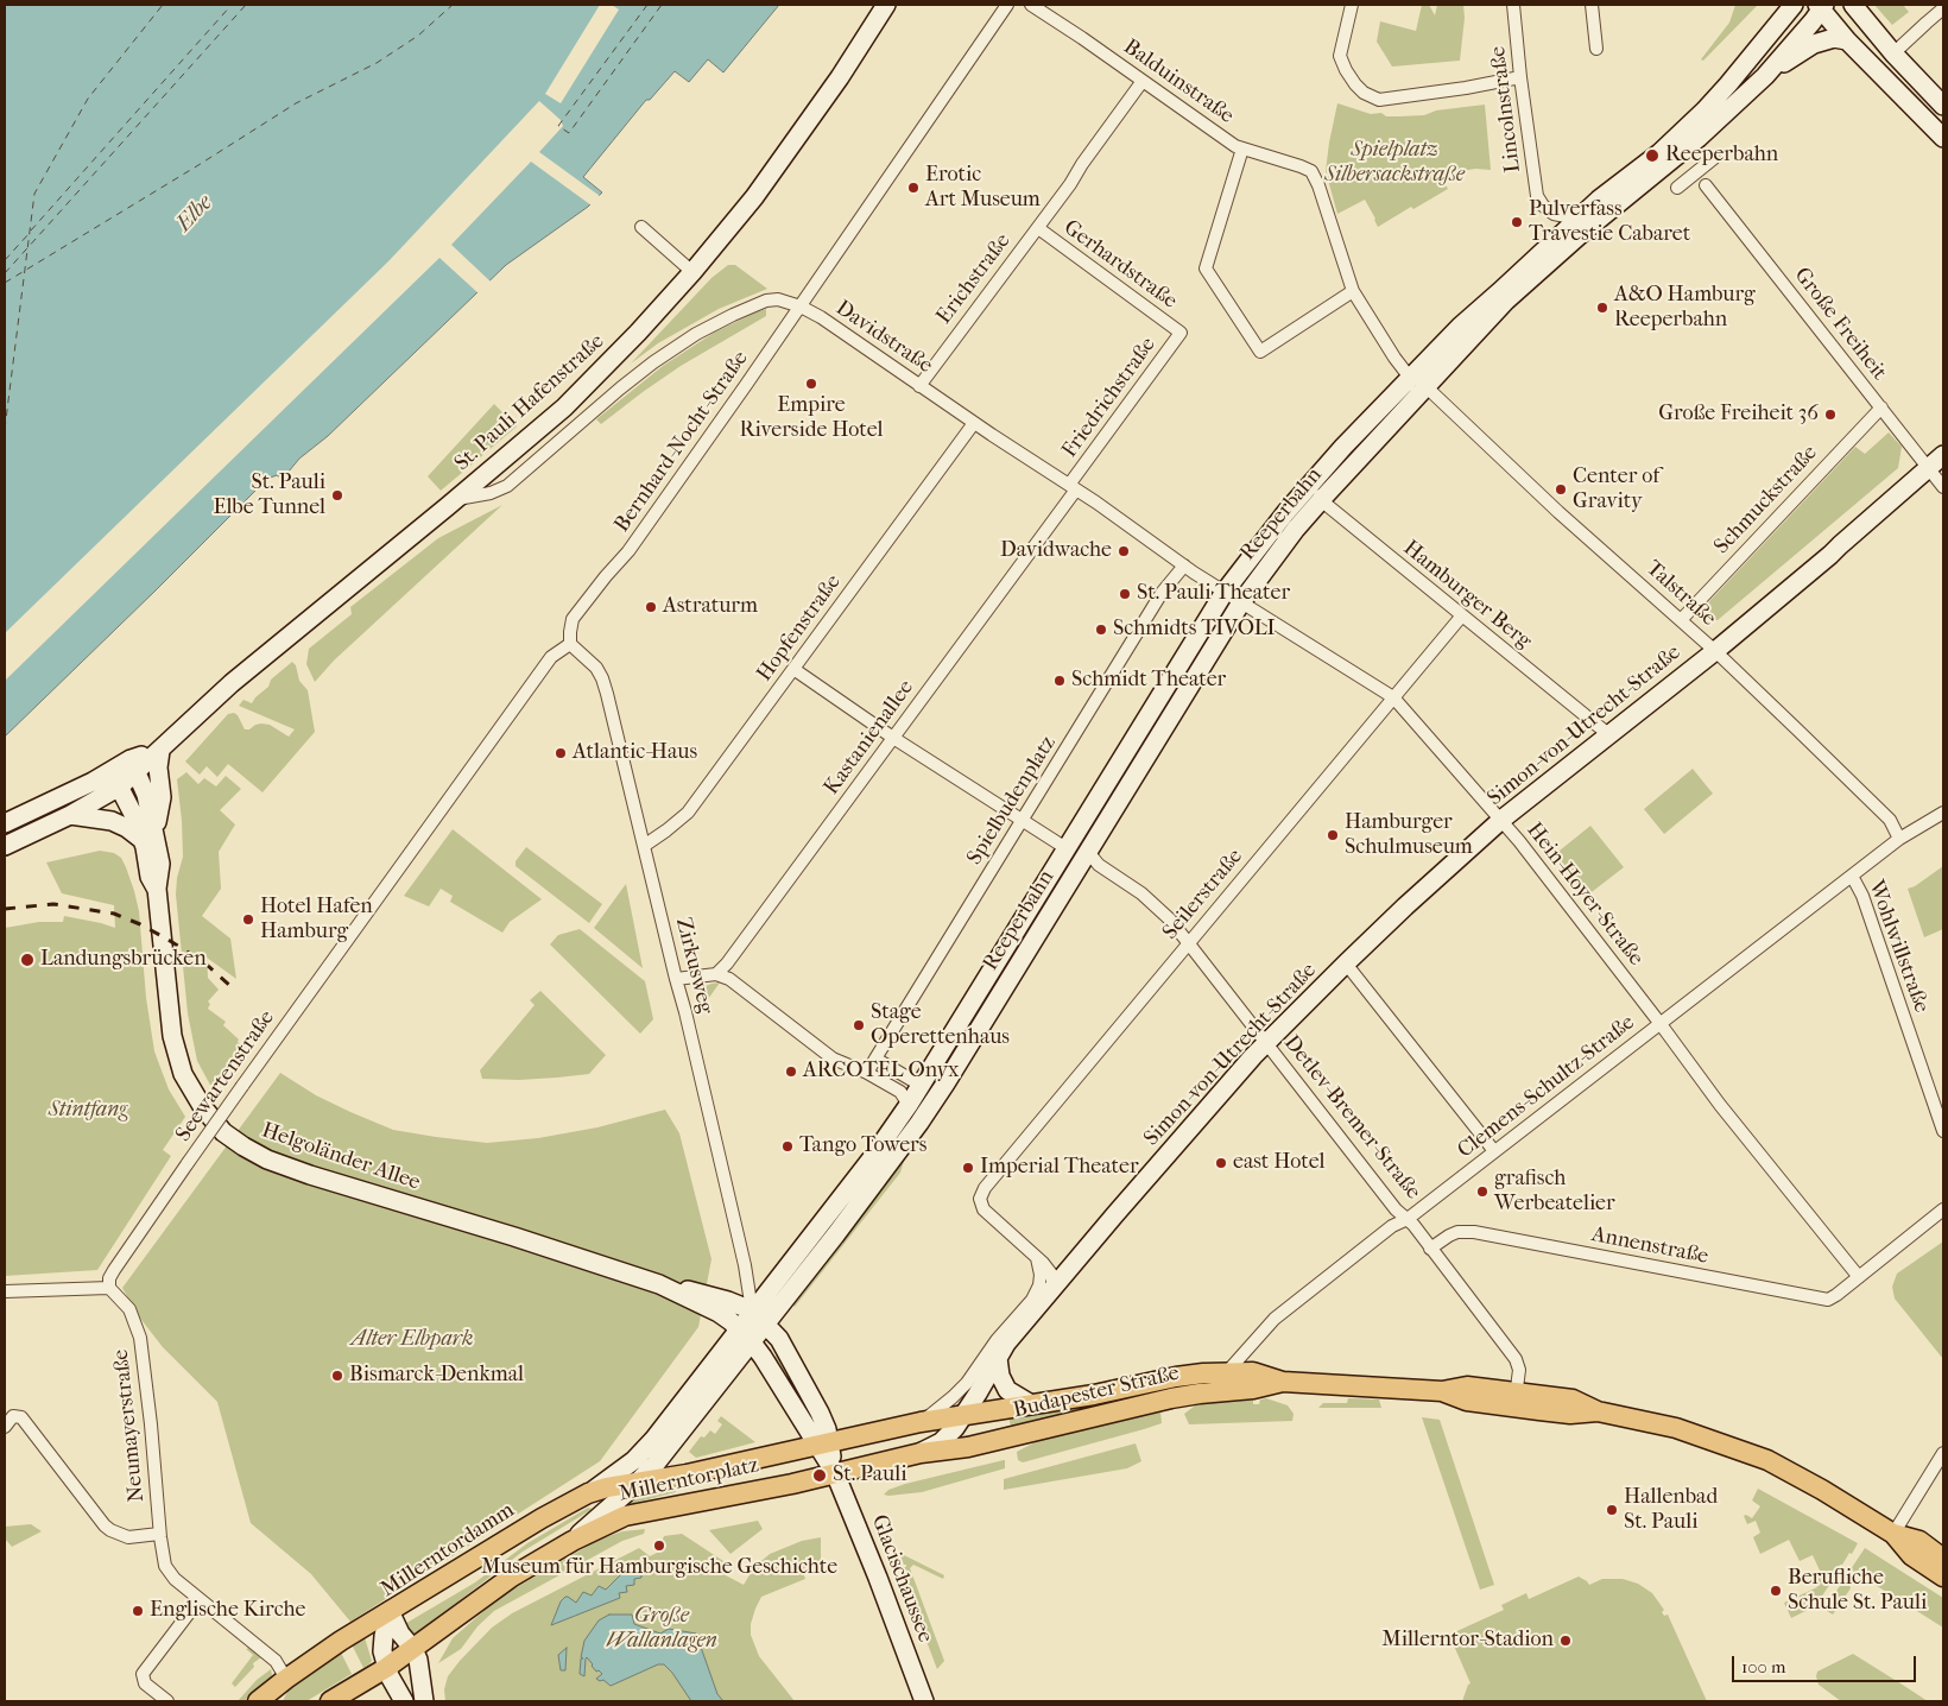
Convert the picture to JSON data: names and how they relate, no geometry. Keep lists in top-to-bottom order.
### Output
{
  "streets": {
    "main road": [
      "St. Pauli Hafenstraße",
      "Reeperbahn",
      "Simon-von-Utrecht-Straße",
      "Helgoländer Allee",
      "Budapester Straße",
      "Millerntorplatz",
      "Millerntordamm",
      "Glacischaussee"
    ],
    "street": [
      "Balduinstraße",
      "Lincolnstraße",
      "Gerhardstraße",
      "Erichstraße",
      "Große Freiheit",
      "Davidstraße",
      "Friedrichstraße",
      "Bernhard-Nocht-Straße",
      "Schmuckstraße",
      "Talstraße",
      "Hamburger Berg",
      "Hopfenstraße",
      "Kastanienallee",
      "Spielbudenplatz",
      "Seilerstraße",
      "Hein-Hoyer-Straße",
      "Wohlwillstraße",
      "Zirkusweg",
      "Seewartenstraße",
      "Clemens-Schultz-Straße",
      "Detlev-Bremer-Straße",
      "Annenstraße",
      "Neumayerstraße"
    ]
  },
  "crossings": [
    ["Balduinstraße", "Erichstraße"],
    ["Balduinstraße", "Talstraße"],
    ["Lincolnstraße", "Reeperbahn"],
    ["Gerhardstraße", "Erichstraße"],
    ["Gerhardstraße", "Friedrichstraße"],
    ["Erichstraße", "Davidstraße"],
    ["Große Freiheit", "Schmuckstraße"],
    ["Große Freiheit", "Simon-von-Utrecht-Straße"],
    ["Davidstraße", "Friedrichstraße"],
    ["Davidstraße", "St. Pauli Hafenstraße"],
    ["Davidstraße", "Bernhard-Nocht-Straße"],
    ["Davidstraße", "Reeperbahn"],
    ["Davidstraße", "Hopfenstraße"],
    ["Davidstraße", "Kastanienallee"],
    ["Davidstraße", "Spielbudenplatz"],
    ["Davidstraße", "Hein-Hoyer-Straße"],
    ["Friedrichstraße", "Kastanienallee"],
    ["St. Pauli Hafenstraße", "Helgoländer Allee"],
    ["Bernhard-Nocht-Straße", "Zirkusweg"],
    ["Bernhard-Nocht-Straße", "Seewartenstraße"],
    ["Schmuckstraße", "Talstraße"],
    ["Reeperbahn", "Talstraße"],
    ["Reeperbahn", "Hamburger Berg"],
    ["Reeperbahn", "Hein-Hoyer-Straße"],
    ["Reeperbahn", "Zirkusweg"],
    ["Reeperbahn", "Detlev-Bremer-Straße"],
    ["Reeperbahn", "Helgoländer Allee"],
    ["Reeperbahn", "Millerntorplatz"],
    ["Talstraße", "Simon-von-Utrecht-Straße"],
    ["Talstraße", "Clemens-Schultz-Straße"],
    ["Hamburger Berg", "Simon-von-Utrecht-Straße"],
    ["Hamburger Berg", "Seilerstraße"],
    ["Hopfenstraße", "Zirkusweg"],
    ["Simon-von-Utrecht-Straße", "Hein-Hoyer-Straße"],
    ["Simon-von-Utrecht-Straße", "Detlev-Bremer-Straße"],
    ["Simon-von-Utrecht-Straße", "Budapester Straße"],
    ["Seilerstraße", "Hein-Hoyer-Straße"],
    ["Seilerstraße", "Detlev-Bremer-Straße"],
    ["Hein-Hoyer-Straße", "Clemens-Schultz-Straße"],
    ["Hein-Hoyer-Straße", "Annenstraße"],
    ["Wohlwillstraße", "Clemens-Schultz-Straße"],
    ["Zirkusweg", "Seewartenstraße"],
    ["Zirkusweg", "Helgoländer Allee"],
    ["Zirkusweg", "Millerntorplatz"],
    ["Seewartenstraße", "Neumayerstraße"],
    ["Clemens-Schultz-Straße", "Detlev-Bremer-Straße"],
    ["Clemens-Schultz-Straße", "Budapester Straße"],
    ["Detlev-Bremer-Straße", "Annenstraße"],
    ["Detlev-Bremer-Straße", "Budapester Straße"],
    ["Helgoländer Allee", "Millerntorplatz"],
    ["Budapester Straße", "Millerntorplatz"],
    ["Budapester Straße", "Glacischaussee"],
    ["Millerntorplatz", "Millerntordamm"],
    ["Millerntorplatz", "Glacischaussee"]
  ],
  "water": ["Elbe"],
  "parks": [
    "Spielplatz Silbersackstraße",
    "Stintfang",
    "Alter Elbpark",
    "Große Wallanlagen"
  ],
  "places": [
    "Reeperbahn",
    "Erotic Art Museum",
    "Pulverfass Travestie Cabaret",
    "A&O Hamburg Reeperbahn",
    "Empire Riverside Hotel",
    "Große Freiheit 36",
    "Center of Gravity",
    "St. Pauli Elbe Tunnel",
    "Davidwache",
    "St. Pauli Theater",
    "Astraturm",
    "Schmidts TIVOLI",
    "Schmidt Theater",
    "Atlantic-Haus",
    "Hamburger Schulmuseum",
    "Hotel Hafen Hamburg",
    "Landungsbrücken",
    "Stage Operettenhaus",
    "ARCOTEL Onyx",
    "Tango Towers",
    "east Hotel",
    "Imperial Theater",
    "grafisch Werbeatelier",
    "Bismarck-Denkmal",
    "St. Pauli",
    "Hallenbad St. Pauli",
    "Museum für Hamburgische Geschichte",
    "Berufliche Schule St. Pauli",
    "Englische Kirche",
    "Millerntor-Stadion"
  ],
  "scale_bar": "100 m"
}
